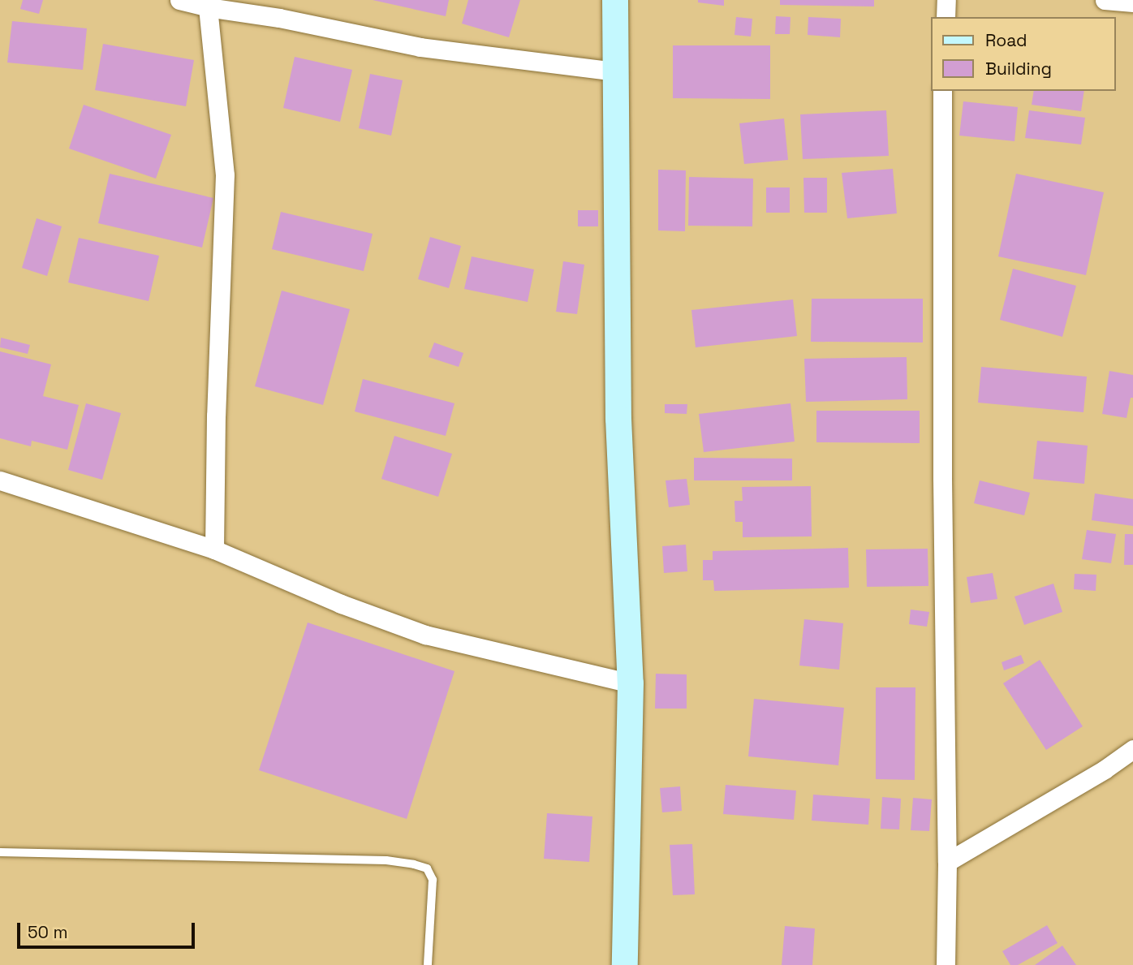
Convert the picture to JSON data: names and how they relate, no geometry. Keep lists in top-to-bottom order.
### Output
{
  "legend": ["Road", "Building"],
  "scale_bar": "50 m"
}
